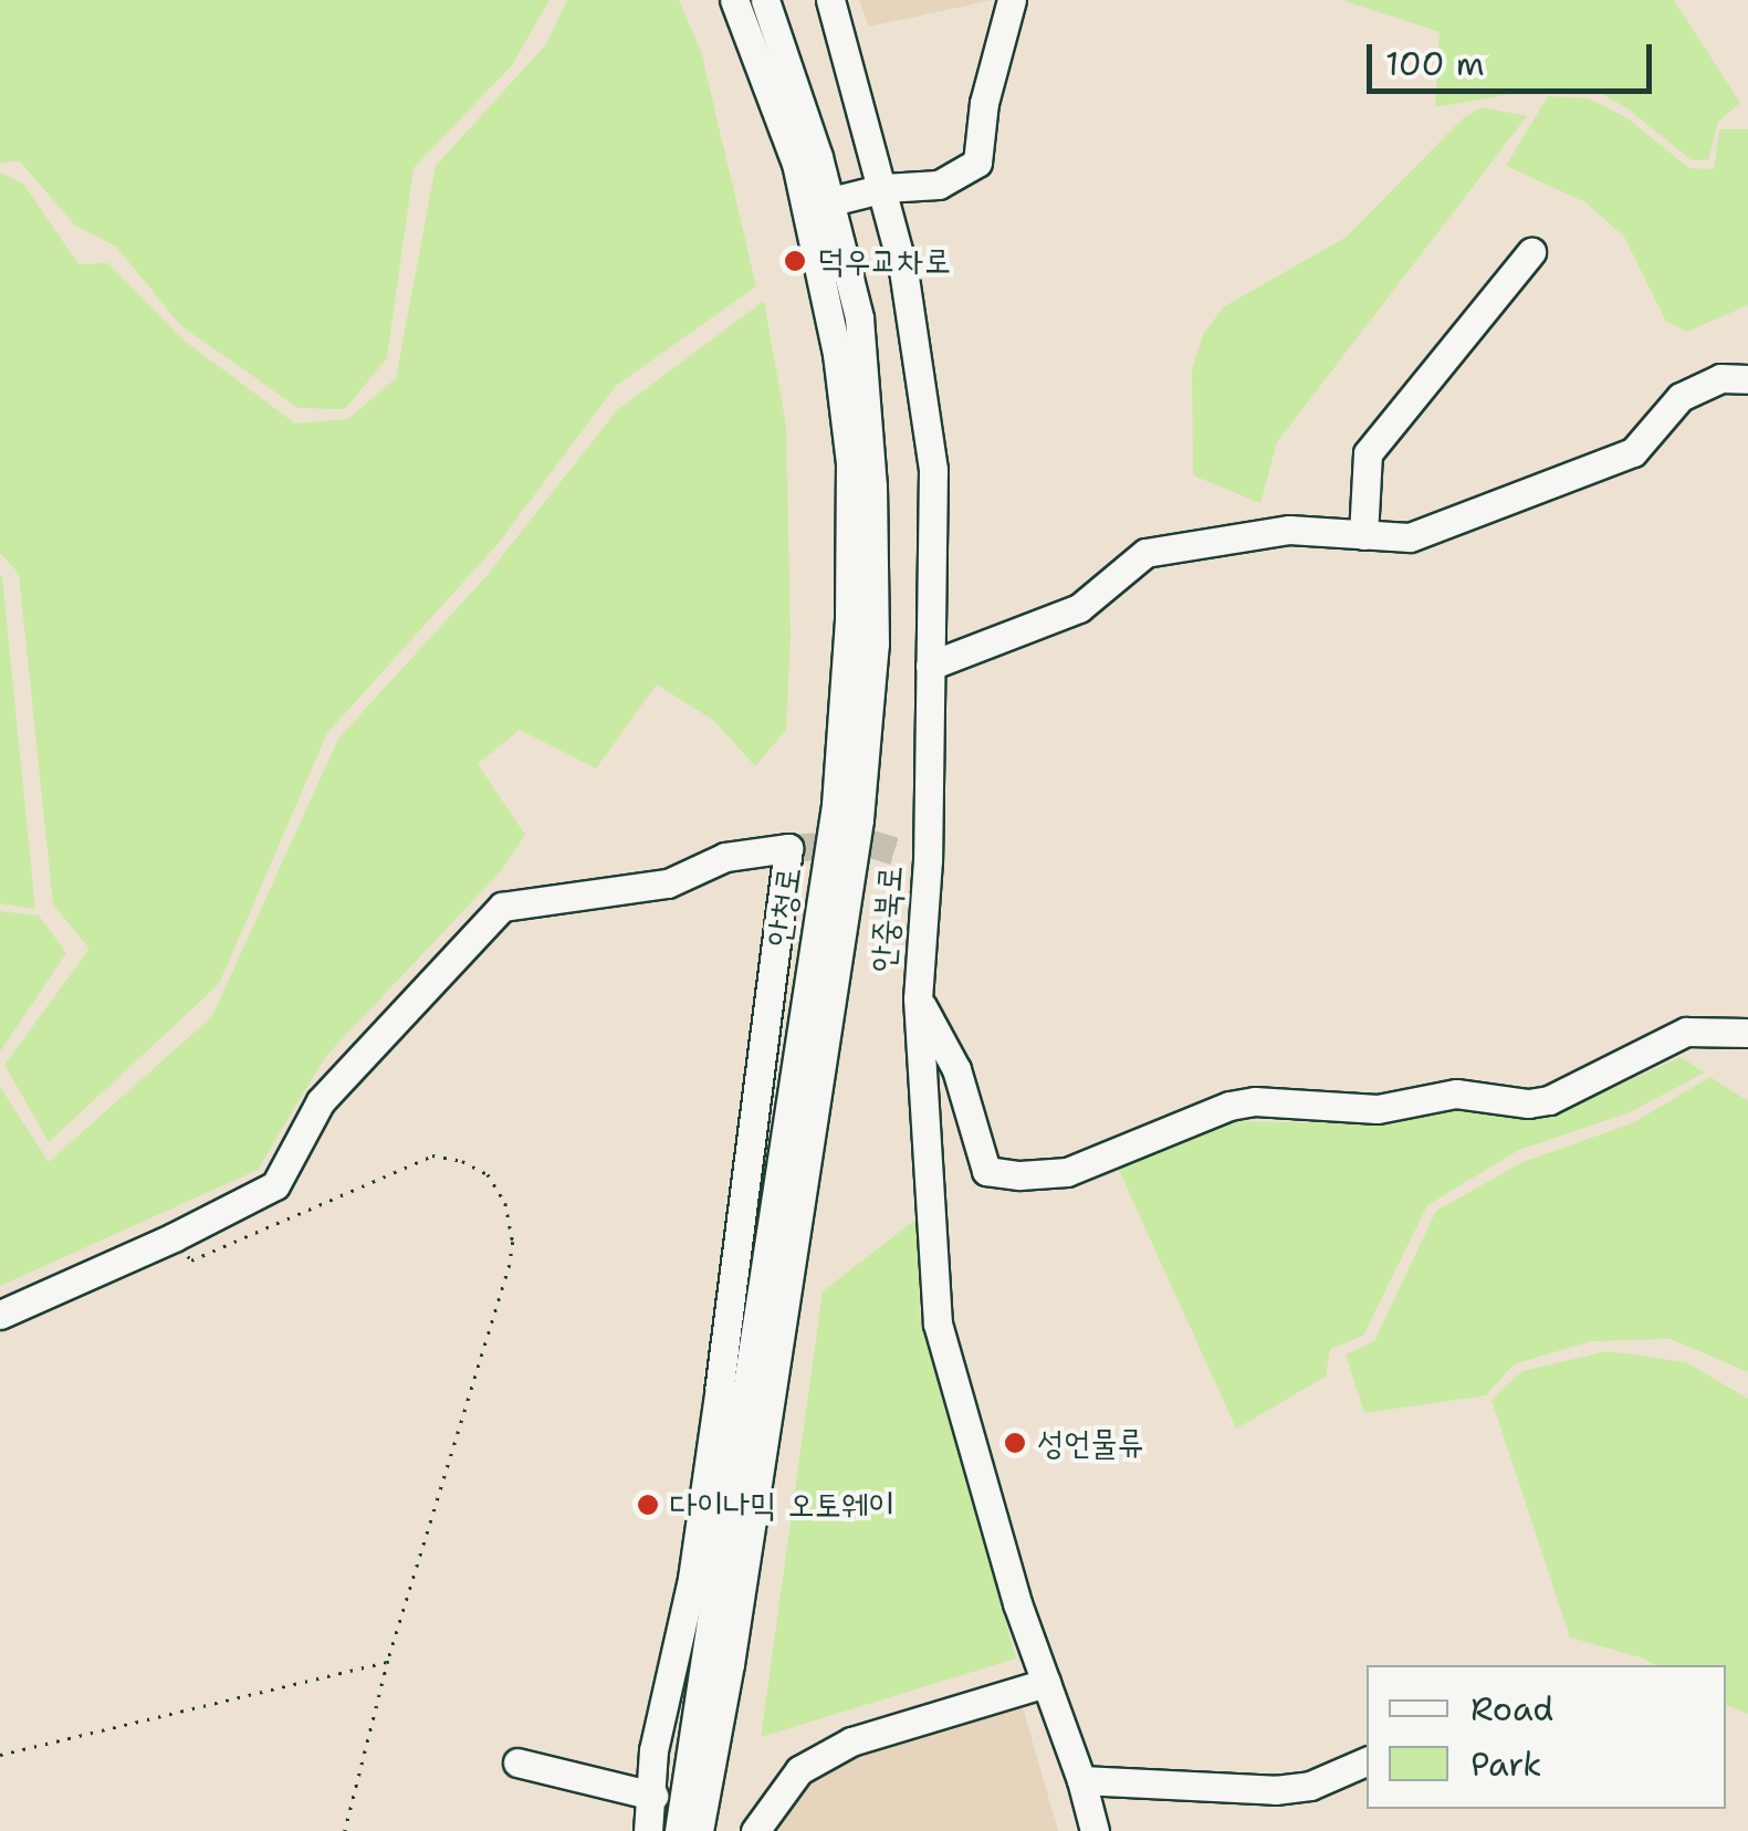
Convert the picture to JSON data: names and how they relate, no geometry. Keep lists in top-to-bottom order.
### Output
{
  "streets": {
    "street": ["안청로", "안중북로"]
  },
  "places": ["덕우교차로", "성언물류", "다이나믹 오토웨이"],
  "legend": ["Road", "Park"],
  "scale_bar": "100 m"
}
